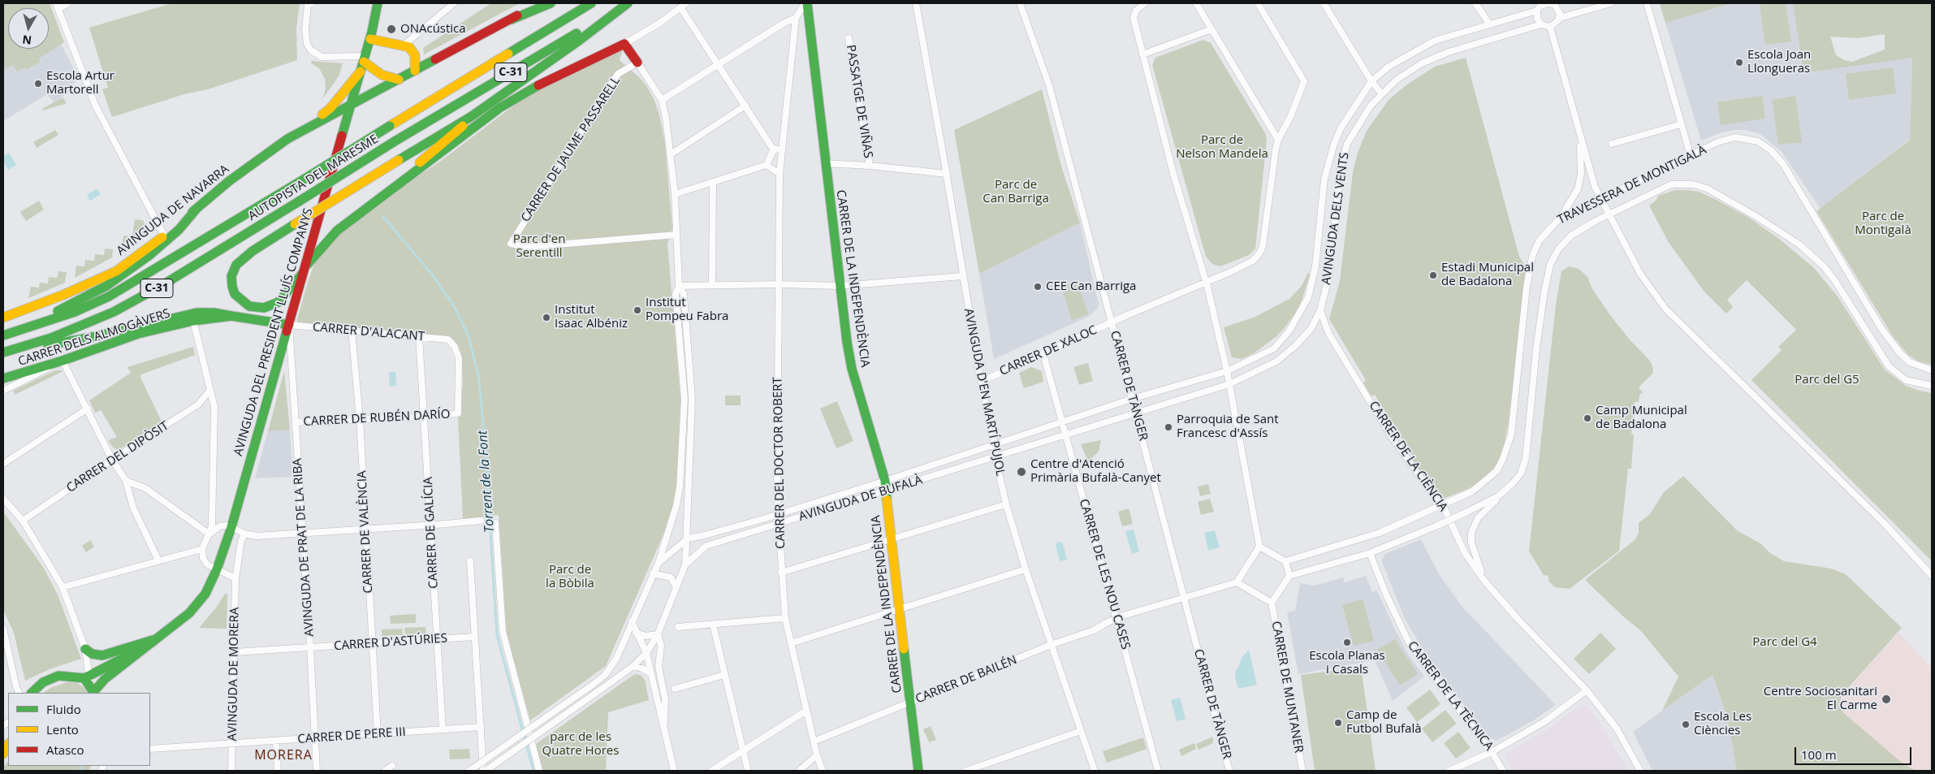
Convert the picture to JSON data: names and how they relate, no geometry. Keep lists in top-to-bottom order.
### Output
{
  "streets": {
    "main road": [
      "C-31",
      "AUTOPISTA DEL MARESME",
      "AVINGUDA DE NAVARRA",
      "CARRER DE LA INDEPENDÈNCIA",
      "AVINGUDA DEL PRESIDENT LLUÍS COMPANYS",
      "CARRER DELS ALMOGÀVERS"
    ],
    "street": [
      "PASSATGE DE VIÑAS",
      "CARRER DE JAUME PASSARELL",
      "TRAVESSERA DE MONTIGALÀ",
      "AVINGUDA DELS VENTS",
      "CARRER D'ALACANT",
      "CARRER DE XALOC",
      "CARRER DE TÀNGER",
      "AVINGUDA D'EN MARTÍ PUJOL",
      "CARRER DE RUBÉN DARÍO",
      "CARRER DE LA CIÈNCIA",
      "CARRER DEL DIPÒSIT",
      "CARRER DEL DOCTOR ROBERT",
      "AVINGUDA DE BUFALÀ",
      "CARRER DE VALÈNCIA",
      "CARRER DE GALÍCIA",
      "AVINGUDA DE PRAT DE LA RIBA",
      "CARRER DE LES NOU CASES",
      "CARRER D'ASTÚRIES",
      "AVINGUDA DE MORERA",
      "CARRER DE BAILÉN",
      "CARRER DE MUNTANER",
      "CARRER DE LA TÈCNICA",
      "CARRER DE PERE III"
    ]
  },
  "crossings": [
    ["TRAVESSERA DE MONTIGALÀ", "CARRER DE LA CIÈNCIA"],
    ["TRAVESSERA DE MONTIGALÀ", "CARRER DE LA TÈCNICA"],
    ["AVINGUDA DE NAVARRA", "AVINGUDA DEL PRESIDENT LLUÍS COMPANYS"],
    ["AVINGUDA DELS VENTS", "CARRER DE TÀNGER"],
    ["AVINGUDA DELS VENTS", "AVINGUDA D'EN MARTÍ PUJOL"],
    ["AVINGUDA DELS VENTS", "CARRER DE LA CIÈNCIA"],
    ["AVINGUDA DELS VENTS", "AVINGUDA DE BUFALÀ"],
    ["AVINGUDA DELS VENTS", "CARRER DE LES NOU CASES"],
    ["CARRER DE LA INDEPENDÈNCIA", "AVINGUDA DE BUFALÀ"],
    ["CARRER DE LA INDEPENDÈNCIA", "CARRER DE BAILÉN"],
    ["AVINGUDA DEL PRESIDENT LLUÍS COMPANYS", "CARRER D'ALACANT"],
    ["AVINGUDA DEL PRESIDENT LLUÍS COMPANYS", "CARRER DELS ALMOGÀVERS"],
    ["AVINGUDA DEL PRESIDENT LLUÍS COMPANYS", "AVINGUDA DE PRAT DE LA RIBA"],
    ["CARRER D'ALACANT", "CARRER DELS ALMOGÀVERS"],
    ["CARRER D'ALACANT", "CARRER DE RUBÉN DARÍO"],
    ["CARRER D'ALACANT", "CARRER DE VALÈNCIA"],
    ["CARRER D'ALACANT", "CARRER DE GALÍCIA"],
    ["CARRER D'ALACANT", "AVINGUDA DE PRAT DE LA RIBA"],
    ["CARRER DELS ALMOGÀVERS", "AVINGUDA DE PRAT DE LA RIBA"],
    ["CARRER DE XALOC", "CARRER DE TÀNGER"],
    ["CARRER DE XALOC", "AVINGUDA D'EN MARTÍ PUJOL"],
    ["CARRER DE XALOC", "CARRER DE LES NOU CASES"],
    ["CARRER DE TÀNGER", "CARRER DE BAILÉN"],
    ["AVINGUDA D'EN MARTÍ PUJOL", "AVINGUDA DE BUFALÀ"],
    ["AVINGUDA D'EN MARTÍ PUJOL", "CARRER DE BAILÉN"],
    ["CARRER DE RUBÉN DARÍO", "CARRER DE VALÈNCIA"],
    ["CARRER DE RUBÉN DARÍO", "CARRER DE GALÍCIA"],
    ["CARRER DE RUBÉN DARÍO", "AVINGUDA DE PRAT DE LA RIBA"],
    ["CARRER DEL DOCTOR ROBERT", "AVINGUDA DE BUFALÀ"],
    ["CARRER DEL DOCTOR ROBERT", "CARRER DE BAILÉN"],
    ["CARRER DE VALÈNCIA", "CARRER D'ASTÚRIES"],
    ["CARRER DE VALÈNCIA", "CARRER DE PERE III"],
    ["CARRER DE GALÍCIA", "CARRER D'ASTÚRIES"],
    ["CARRER DE GALÍCIA", "CARRER DE PERE III"],
    ["AVINGUDA DE PRAT DE LA RIBA", "CARRER D'ASTÚRIES"],
    ["AVINGUDA DE PRAT DE LA RIBA", "CARRER DE PERE III"],
    ["CARRER DE LES NOU CASES", "CARRER DE BAILÉN"],
    ["CARRER D'ASTÚRIES", "AVINGUDA DE MORERA"],
    ["AVINGUDA DE MORERA", "CARRER DE PERE III"]
  ],
  "districts": ["MORERA"],
  "water": ["Torrent de la Font"],
  "parks": [
    "Parc de Nelson Mandela",
    "Parc de Can Barriga",
    "Parc de Montigalà",
    "Parc d'en Serentill",
    "Parc del G5",
    "Parc de la Bòbila",
    "Parc del G4",
    "parc de les Quatre Hores"
  ],
  "places": [
    "ONAcústica",
    "Escola Joan Llongueras",
    "Escola Artur Martorell",
    "Estadi Municipal de Badalona",
    "CEE Can Barriga",
    "Institut Pompeu Fabra",
    "Institut Isaac Albéniz",
    "Camp Municipal de Badalona",
    "Parroquia de Sant Francesc d'Assís",
    "Centre d'Atenció Primària Bufalà-Canyet",
    "Escola Planas i Casals",
    "Centre Sociosanitari El Carme",
    "Camp de Futbol Bufalà",
    "Escola Les Ciències"
  ],
  "legend": ["Fluido", "Lento", "Atasco"],
  "scale_bar": "100 m",
  "north": "bottom"
}
